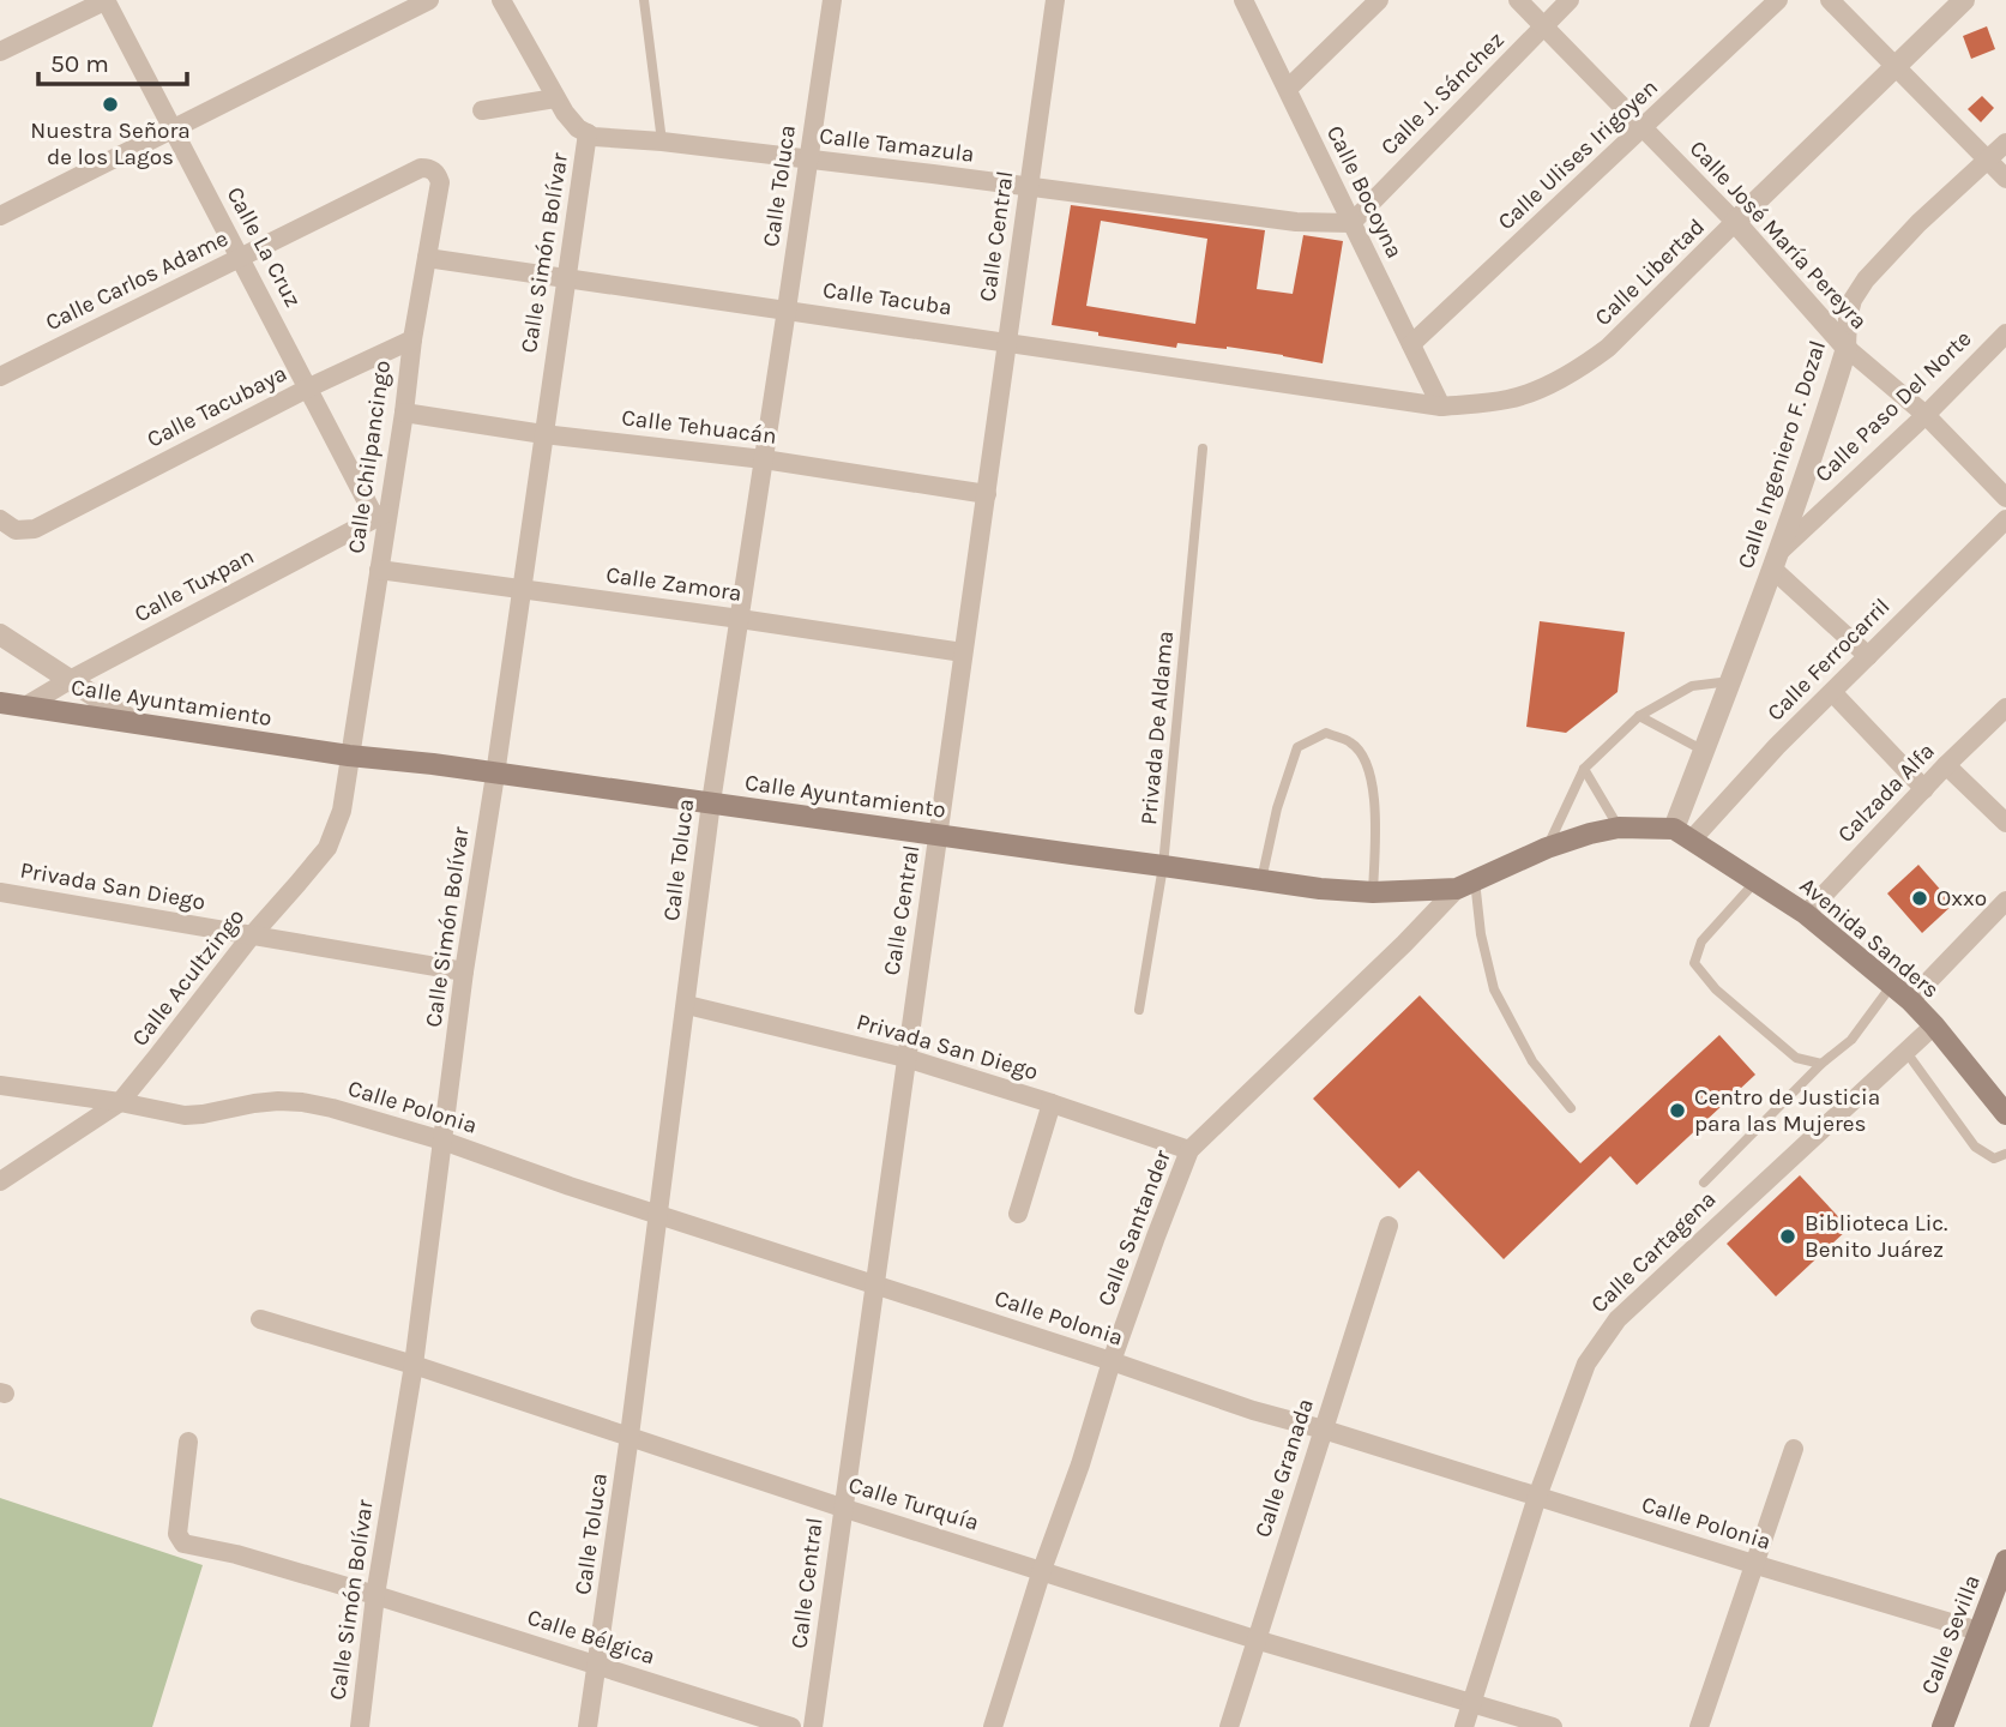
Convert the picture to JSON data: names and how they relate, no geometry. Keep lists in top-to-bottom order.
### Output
{
  "streets": {
    "main road": ["Calle Ayuntamiento", "Avenida Sanders", "Calle Sevilla"],
    "street": [
      "Calle J. Sánchez",
      "Calle Tamazula",
      "Calle Ulises Irigoyen",
      "Calle Toluca",
      "Calle Bocoyna",
      "Calle José María Pereyra",
      "Calle Central",
      "Calle La Cruz",
      "Calle Simón Bolívar",
      "Calle Libertad",
      "Calle Carlos Adame",
      "Calle Tacuba",
      "Calle Tacubaya",
      "Calle Paso Del Norte",
      "Calle Tehuacán",
      "Calle Ingeniero F. Dozal",
      "Calle Chilpancingo",
      "Calle Zamora",
      "Calle Tuxpan",
      "Calle Ferrocarril",
      "Calzada Alfa",
      "Privada San Diego",
      "Calle Acultzingo",
      "Calle Polonia",
      "Calle Santander",
      "Calle Cartagena",
      "Calle Granada",
      "Calle Turquía",
      "Calle Bélgica"
    ],
    "lane": ["Privada De Aldama"]
  },
  "crossings": [
    ["Calle J. Sánchez", "Calle Tamazula"],
    ["Calle J. Sánchez", "Calle Bocoyna"],
    ["Calle J. Sánchez", "Calle José María Pereyra"],
    ["Calle Tamazula", "Calle Toluca"],
    ["Calle Tamazula", "Calle Bocoyna"],
    ["Calle Tamazula", "Calle Central"],
    ["Calle Tamazula", "Calle Simón Bolívar"],
    ["Calle Ulises Irigoyen", "Calle Bocoyna"],
    ["Calle Ulises Irigoyen", "Calle José María Pereyra"],
    ["Calle Toluca", "Calle Tacuba"],
    ["Calle Toluca", "Calle Tehuacán"],
    ["Calle Toluca", "Calle Zamora"],
    ["Calle Toluca", "Calle Ayuntamiento"],
    ["Calle Toluca", "Privada San Diego"],
    ["Calle Toluca", "Calle Polonia"],
    ["Calle Toluca", "Calle Turquía"],
    ["Calle Toluca", "Calle Bélgica"],
    ["Calle Bocoyna", "Calle Libertad"],
    ["Calle Bocoyna", "Calle Tacuba"],
    ["Calle José María Pereyra", "Calle Libertad"],
    ["Calle José María Pereyra", "Calle Paso Del Norte"],
    ["Calle José María Pereyra", "Calle Ingeniero F. Dozal"],
    ["Calle Central", "Calle Tacuba"],
    ["Calle Central", "Calle Tehuacán"],
    ["Calle Central", "Calle Zamora"],
    ["Calle Central", "Calle Ayuntamiento"],
    ["Calle Central", "Privada San Diego"],
    ["Calle Central", "Calle Polonia"],
    ["Calle Central", "Calle Turquía"],
    ["Calle La Cruz", "Calle Carlos Adame"],
    ["Calle La Cruz", "Calle Tacubaya"],
    ["Calle La Cruz", "Calle Chilpancingo"],
    ["Calle La Cruz", "Calle Tuxpan"],
    ["Calle Simón Bolívar", "Calle Tacuba"],
    ["Calle Simón Bolívar", "Calle Tehuacán"],
    ["Calle Simón Bolívar", "Calle Zamora"],
    ["Calle Simón Bolívar", "Calle Ayuntamiento"],
    ["Calle Simón Bolívar", "Privada San Diego"],
    ["Calle Simón Bolívar", "Calle Polonia"],
    ["Calle Simón Bolívar", "Calle Turquía"],
    ["Calle Simón Bolívar", "Calle Bélgica"],
    ["Calle Libertad", "Calle Tacuba"],
    ["Calle Carlos Adame", "Calle Chilpancingo"],
    ["Calle Tacuba", "Calle Chilpancingo"],
    ["Calle Tacubaya", "Calle Chilpancingo"],
    ["Calle Paso Del Norte", "Calle Ingeniero F. Dozal"],
    ["Calle Tehuacán", "Calle Chilpancingo"],
    ["Calle Ingeniero F. Dozal", "Calle Ferrocarril"],
    ["Calle Ingeniero F. Dozal", "Calle Ayuntamiento"],
    ["Calle Ingeniero F. Dozal", "Avenida Sanders"],
    ["Calle Chilpancingo", "Calle Zamora"],
    ["Calle Chilpancingo", "Calle Tuxpan"],
    ["Calle Chilpancingo", "Calle Ayuntamiento"],
    ["Calle Chilpancingo", "Calle Acultzingo"],
    ["Calle Tuxpan", "Calle Ayuntamiento"],
    ["Calle Ferrocarril", "Calle Ayuntamiento"],
    ["Calle Ferrocarril", "Avenida Sanders"],
    ["Calle Ayuntamiento", "Privada De Aldama"],
    ["Calle Ayuntamiento", "Avenida Sanders"],
    ["Calle Ayuntamiento", "Calle Acultzingo"],
    ["Calle Ayuntamiento", "Calle Santander"],
    ["Calzada Alfa", "Avenida Sanders"],
    ["Privada San Diego", "Calle Acultzingo"],
    ["Privada San Diego", "Calle Santander"],
    ["Avenida Sanders", "Calle Cartagena"],
    ["Calle Acultzingo", "Calle Polonia"],
    ["Calle Polonia", "Calle Santander"],
    ["Calle Polonia", "Calle Cartagena"],
    ["Calle Polonia", "Calle Granada"],
    ["Calle Polonia", "Calle Sevilla"],
    ["Calle Santander", "Calle Turquía"],
    ["Calle Cartagena", "Calle Turquía"],
    ["Calle Granada", "Calle Turquía"]
  ],
  "places": [
    "Nuestra Señora de los Lagos",
    "Oxxo",
    "Centro de Justicia para las Mujeres",
    "Biblioteca Lic. Benito Juárez"
  ],
  "scale_bar": "50 m"
}
